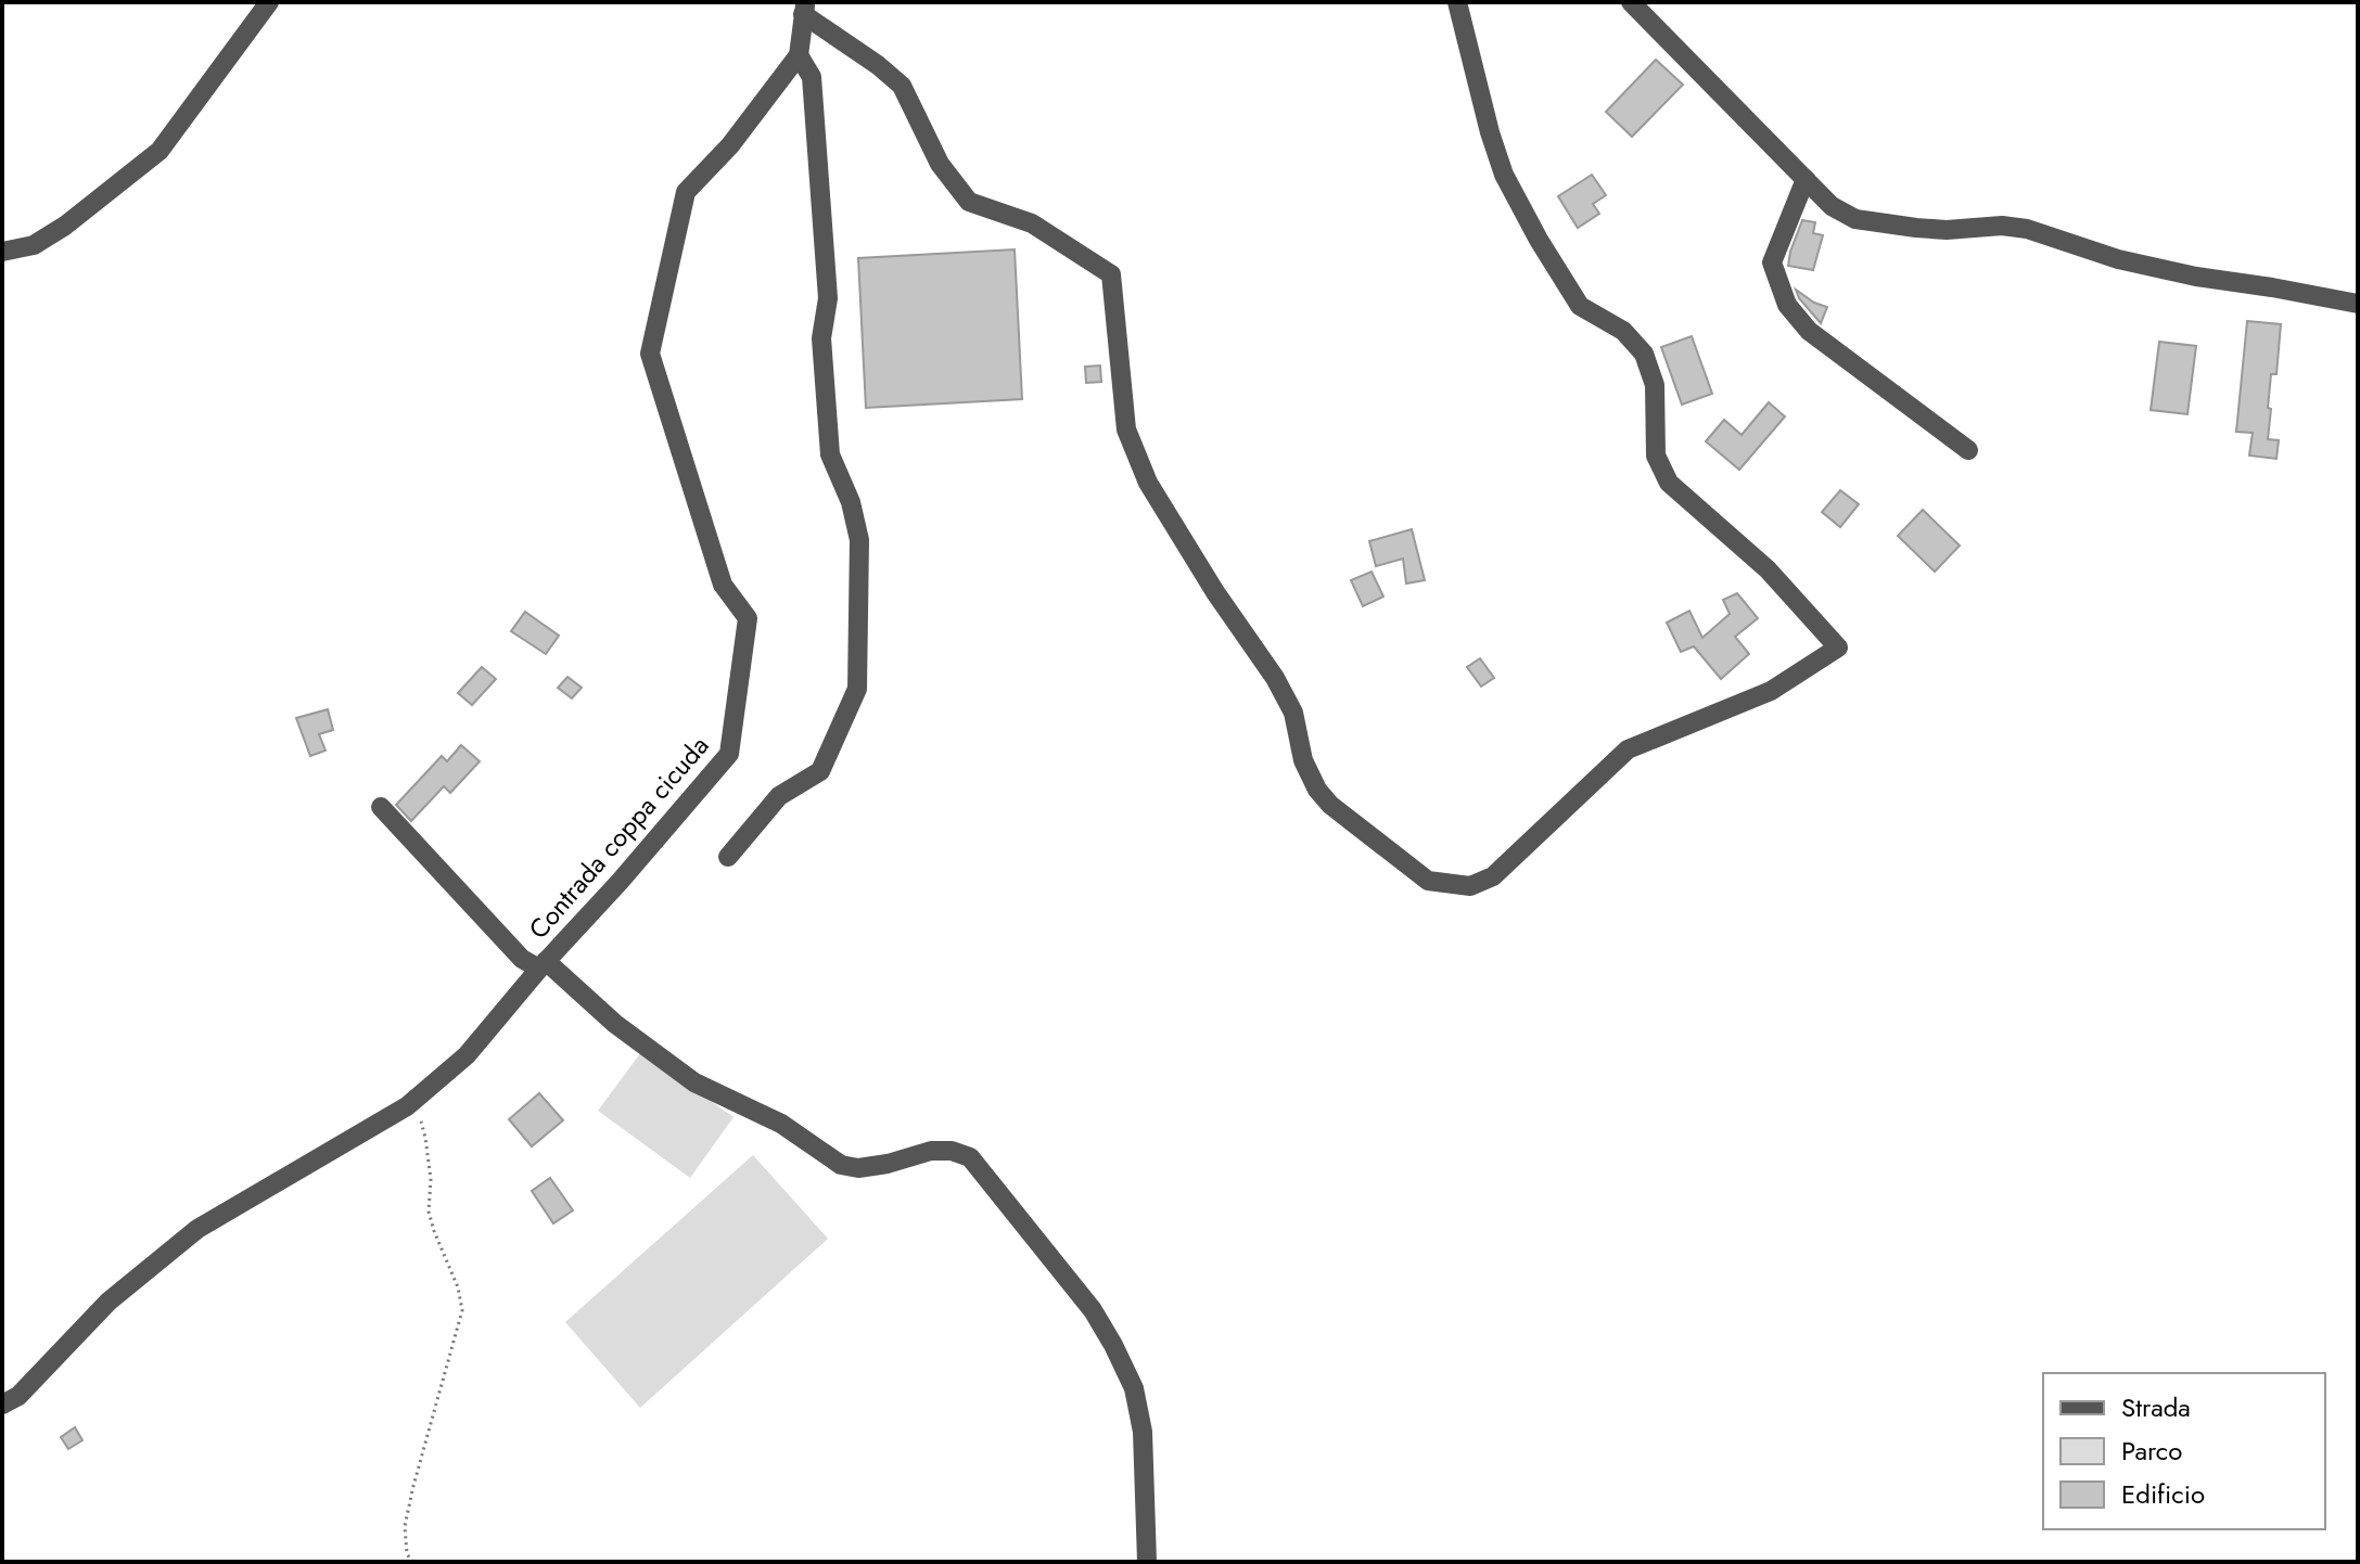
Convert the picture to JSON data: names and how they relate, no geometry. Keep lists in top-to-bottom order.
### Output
{
  "streets": {
    "street": ["Contrada coppa cicuda"]
  },
  "legend": ["Strada", "Parco", "Edificio"]
}
